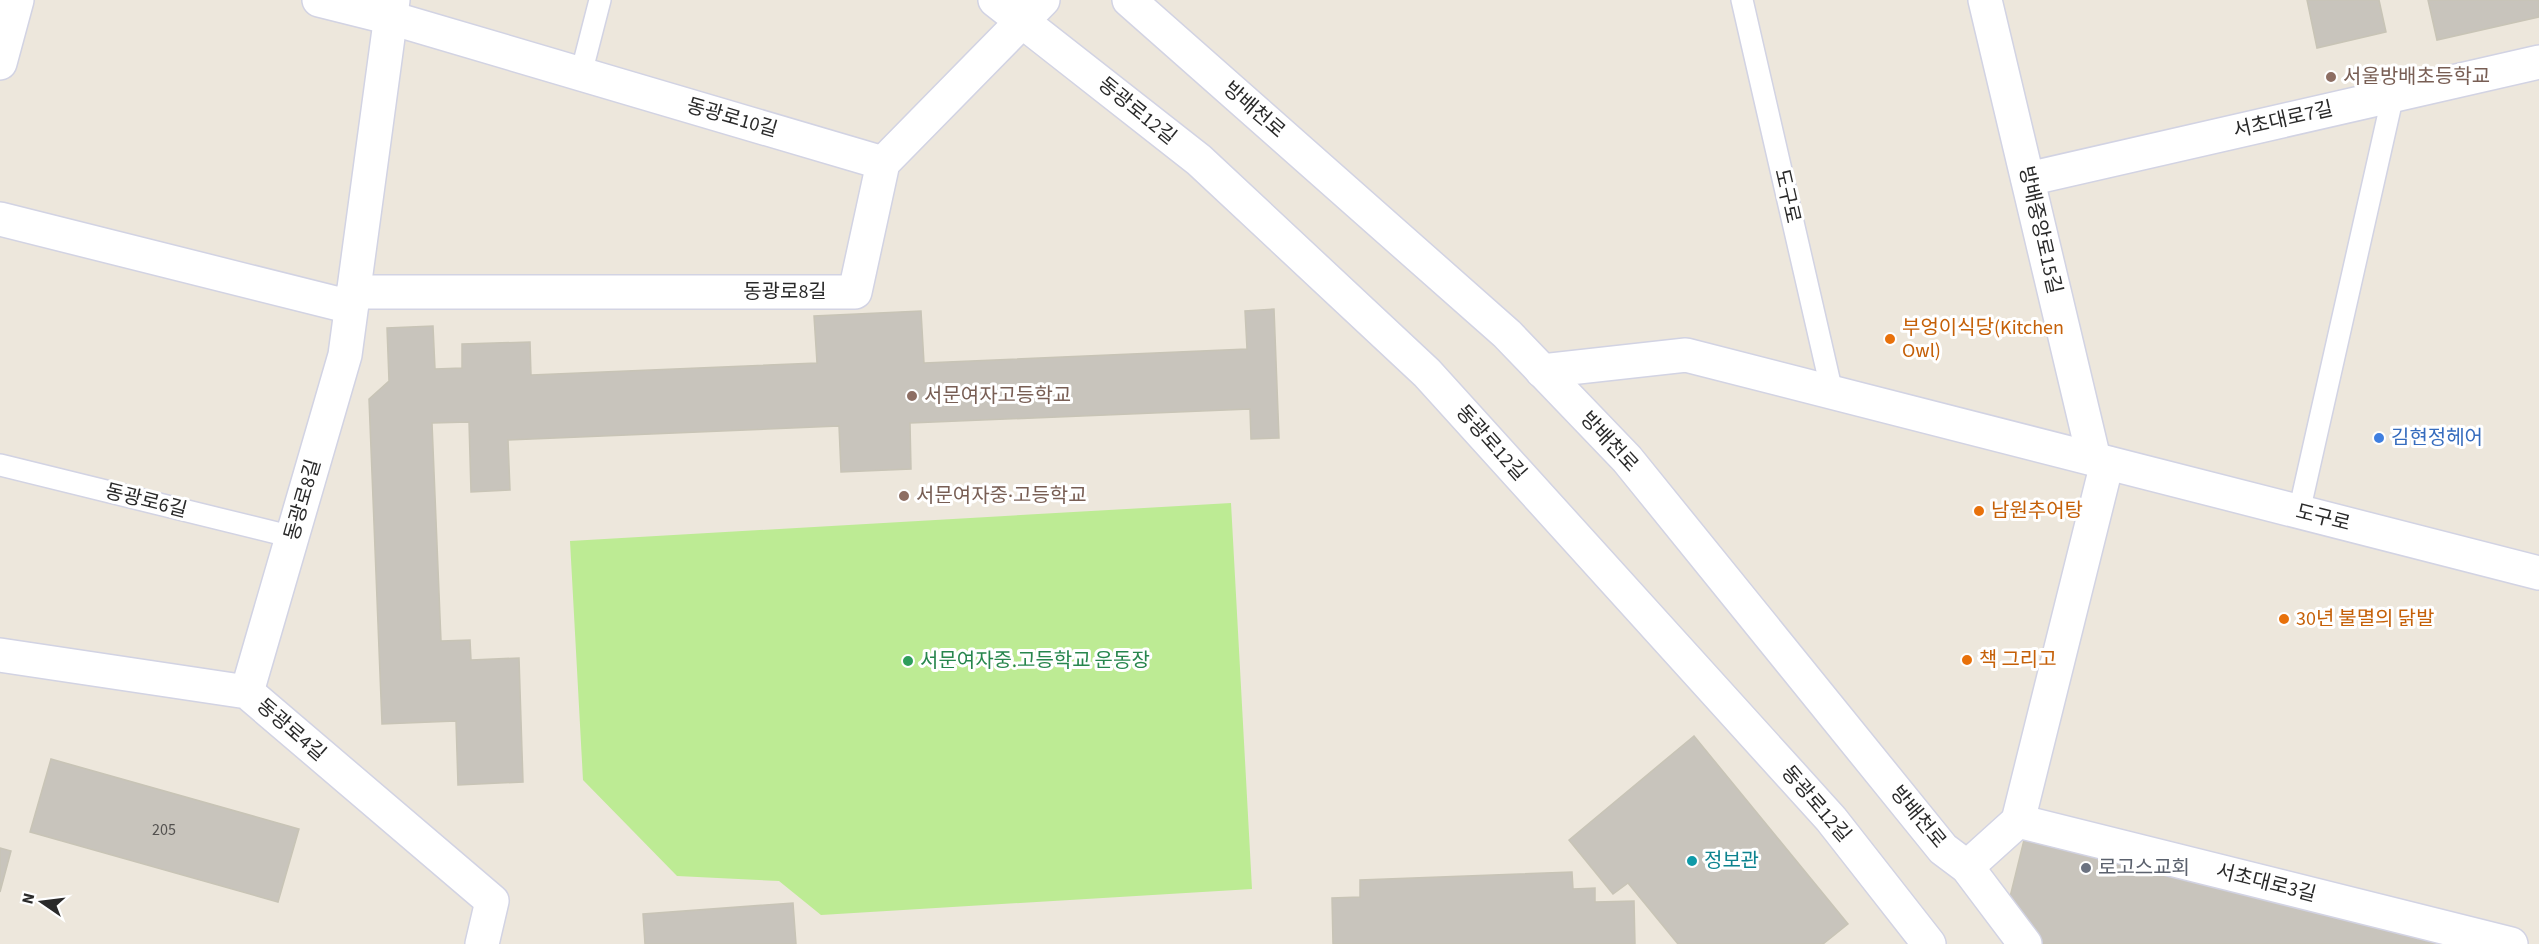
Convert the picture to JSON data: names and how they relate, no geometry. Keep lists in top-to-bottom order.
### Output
{
  "streets": {
    "street": [
      "방배천로",
      "동광로12길",
      "동광로10길",
      "서초대로7길",
      "도구로",
      "방배중앙로15길",
      "동광로8길",
      "동광로4길",
      "서초대로3길"
    ],
    "lane": ["동광로6길"]
  },
  "crossings": [
    ["방배천로", "도구로"],
    ["동광로10길", "동광로8길"],
    ["서초대로7길", "방배중앙로15길"],
    ["도구로", "방배중앙로15길"],
    ["동광로8길", "동광로6길"],
    ["동광로8길", "동광로4길"]
  ],
  "places": [
    "서울방배초등학교",
    "부엉이식당(Kitchen Owl)",
    "서문여자고등학교",
    "김현정헤어",
    "서문여자중·고등학교",
    "남원추어탕",
    "30년 불멸의 닭발",
    "책 그리고",
    "서문여자중.고등학교 운동장",
    "정보관",
    "로고스교회"
  ],
  "house_numbers": ["205"],
  "north": "left"
}
